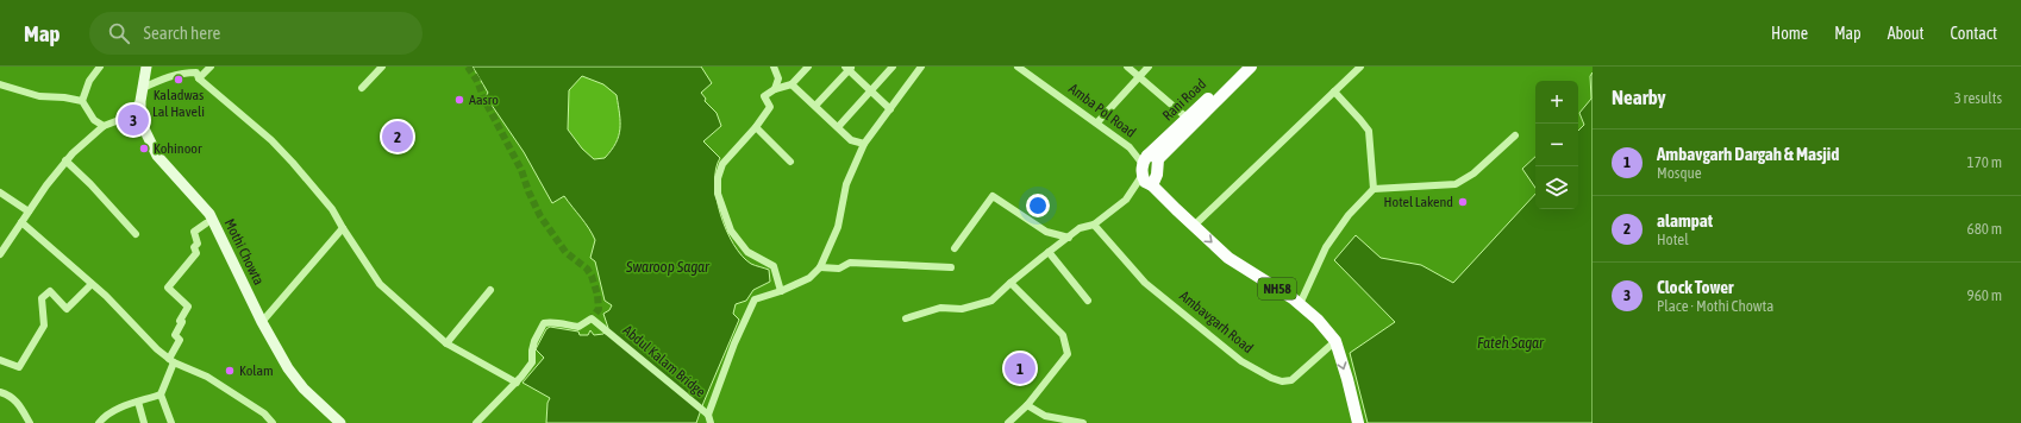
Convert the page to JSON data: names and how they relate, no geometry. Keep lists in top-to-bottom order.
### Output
{
  "streets": {
    "highway": ["Rani Road", "NH58"],
    "main road": ["Mothi Chowta"],
    "street": ["Amba Pol Road", "Ambavgarh Road", "Abdul Kalam Bridge"]
  },
  "crossings": [
    ["Rani Road", "Amba Pol Road"],
    ["Rani Road", "NH58"],
    ["Amba Pol Road", "NH58"],
    ["NH58", "Ambavgarh Road"]
  ],
  "water": ["Swaroop Sagar", "Fateh Sagar"],
  "places": [
    "Kaladwas Lal Haveli",
    "Aasro",
    "Kohinoor",
    "Hotel Lakend",
    "Kolam"
  ],
  "page": {
    "header": "Map",
    "search": "Search here",
    "nav": [
      "Home",
      "Map",
      "About",
      "Contact"
    ],
    "heading": ["Nearby", "3 results"],
    "map_buttons": ["+", "−"],
    "pins": ["3", "2", "1"],
    "list": [
      {
        "mark": "1",
        "name": "Ambavgarh Dargah & Masjid",
        "note": "Mosque",
        "value": "170 m"
      },
      {
        "mark": "2",
        "name": "alampat",
        "note": "Hotel",
        "value": "680 m"
      },
      {
        "mark": "3",
        "name": "Clock Tower",
        "note": "Place · Mothi Chowta",
        "value": "960 m"
      }
    ]
  }
}
